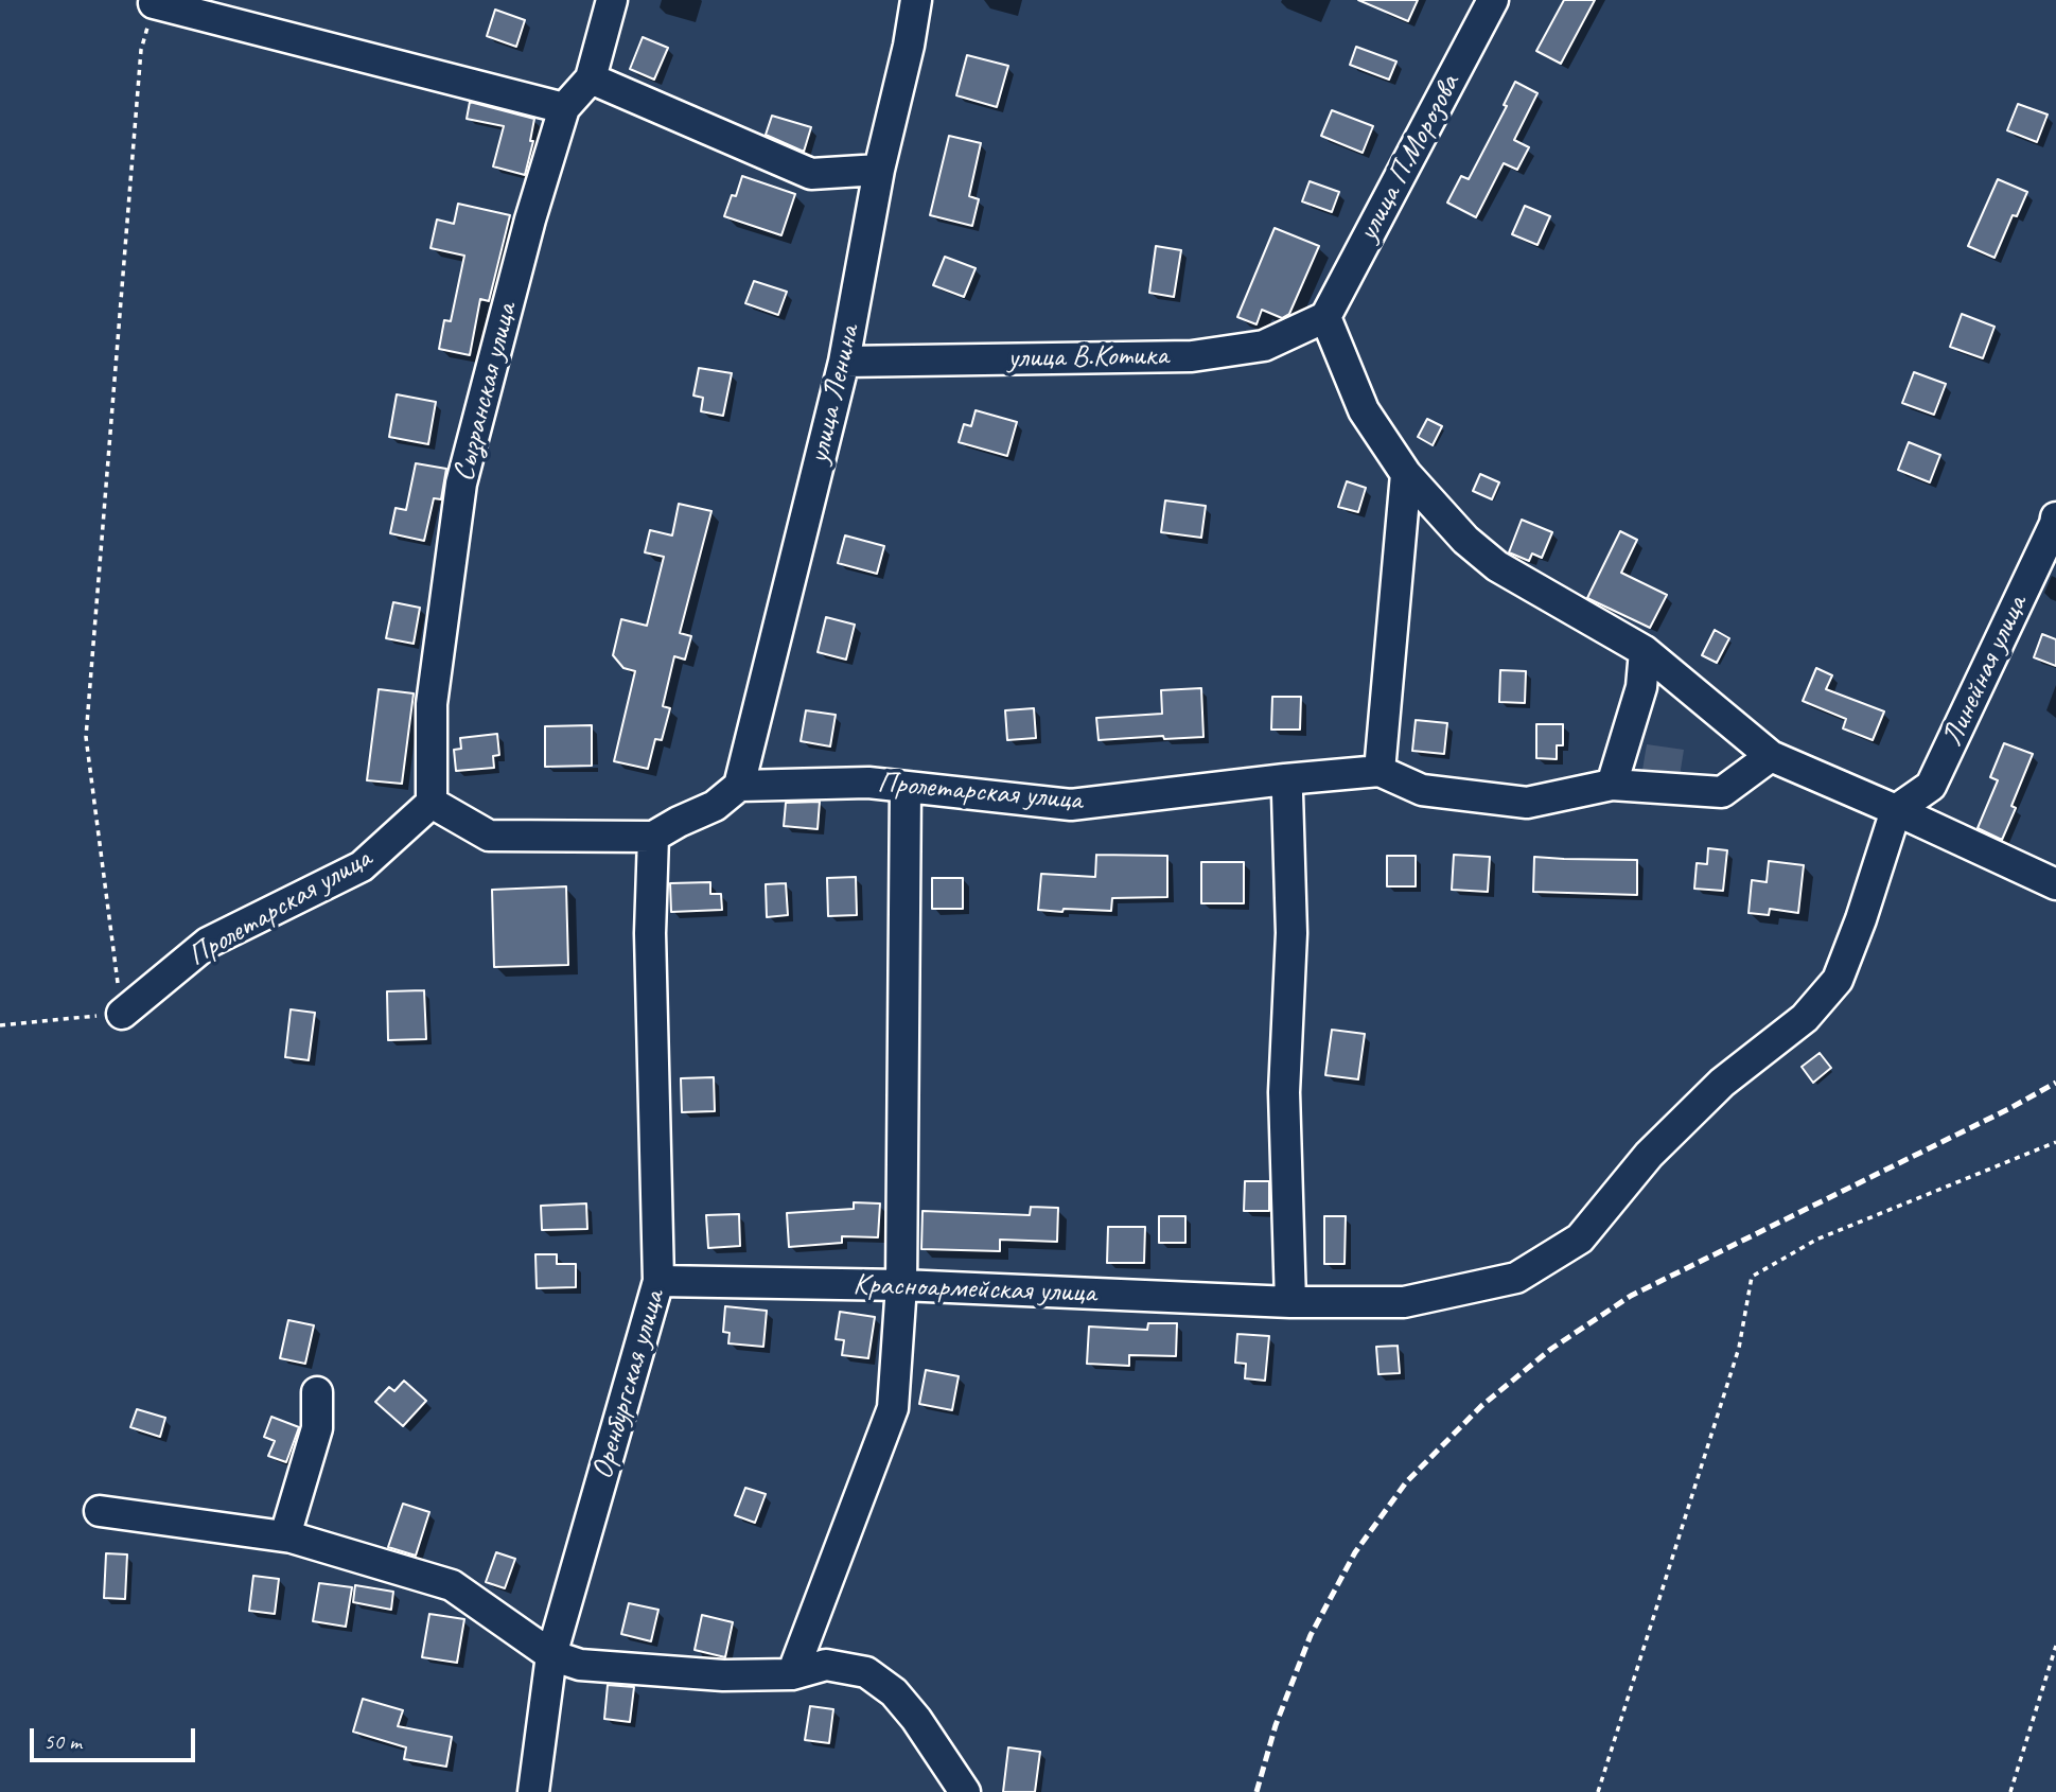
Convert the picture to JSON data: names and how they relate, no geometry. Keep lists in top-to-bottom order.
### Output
{
  "streets": {
    "street": [
      "улица П.Морозова",
      "улица В.Котика",
      "Сызранская улица",
      "улица Ленина",
      "Линейная улица",
      "Пролетарская улица",
      "Красноармейская улица",
      "Оренбургская улица"
    ]
  },
  "crossings": [
    ["улица П.Морозова", "улица В.Котика"],
    ["улица В.Котика", "улица Ленина"],
    ["Сызранская улица", "Пролетарская улица"],
    ["улица Ленина", "Пролетарская улица"],
    ["Линейная улица", "Красноармейская улица"],
    ["Красноармейская улица", "Оренбургская улица"]
  ],
  "scale_bar": "50 m"
}
